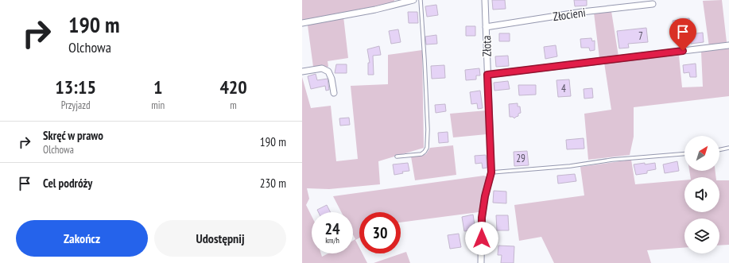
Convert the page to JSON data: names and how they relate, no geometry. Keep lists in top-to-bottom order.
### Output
{
  "streets": {
    "street": ["Złocieni", "Złota"]
  },
  "crossings": [
    ["Złocieni", "Złota"]
  ],
  "house_numbers": ["7", "4", "29"],
  "north": "top right",
  "page": {
    "turn": ["190 m", "Olchowa"],
    "eta": [
      "13:15",
      "Przyjazd",
      "1",
      "min",
      "420",
      "m"
    ],
    "list": [
      {
        "name": "Skręć w prawo",
        "note": "Olchowa",
        "value": "190 m"
      },
      {
        "name": "Cel podróży",
        "value": "230 m"
      }
    ],
    "speed": "24 km/h",
    "limit": "30",
    "buttons": ["Zakończ", "Udostępnij"]
  }
}
